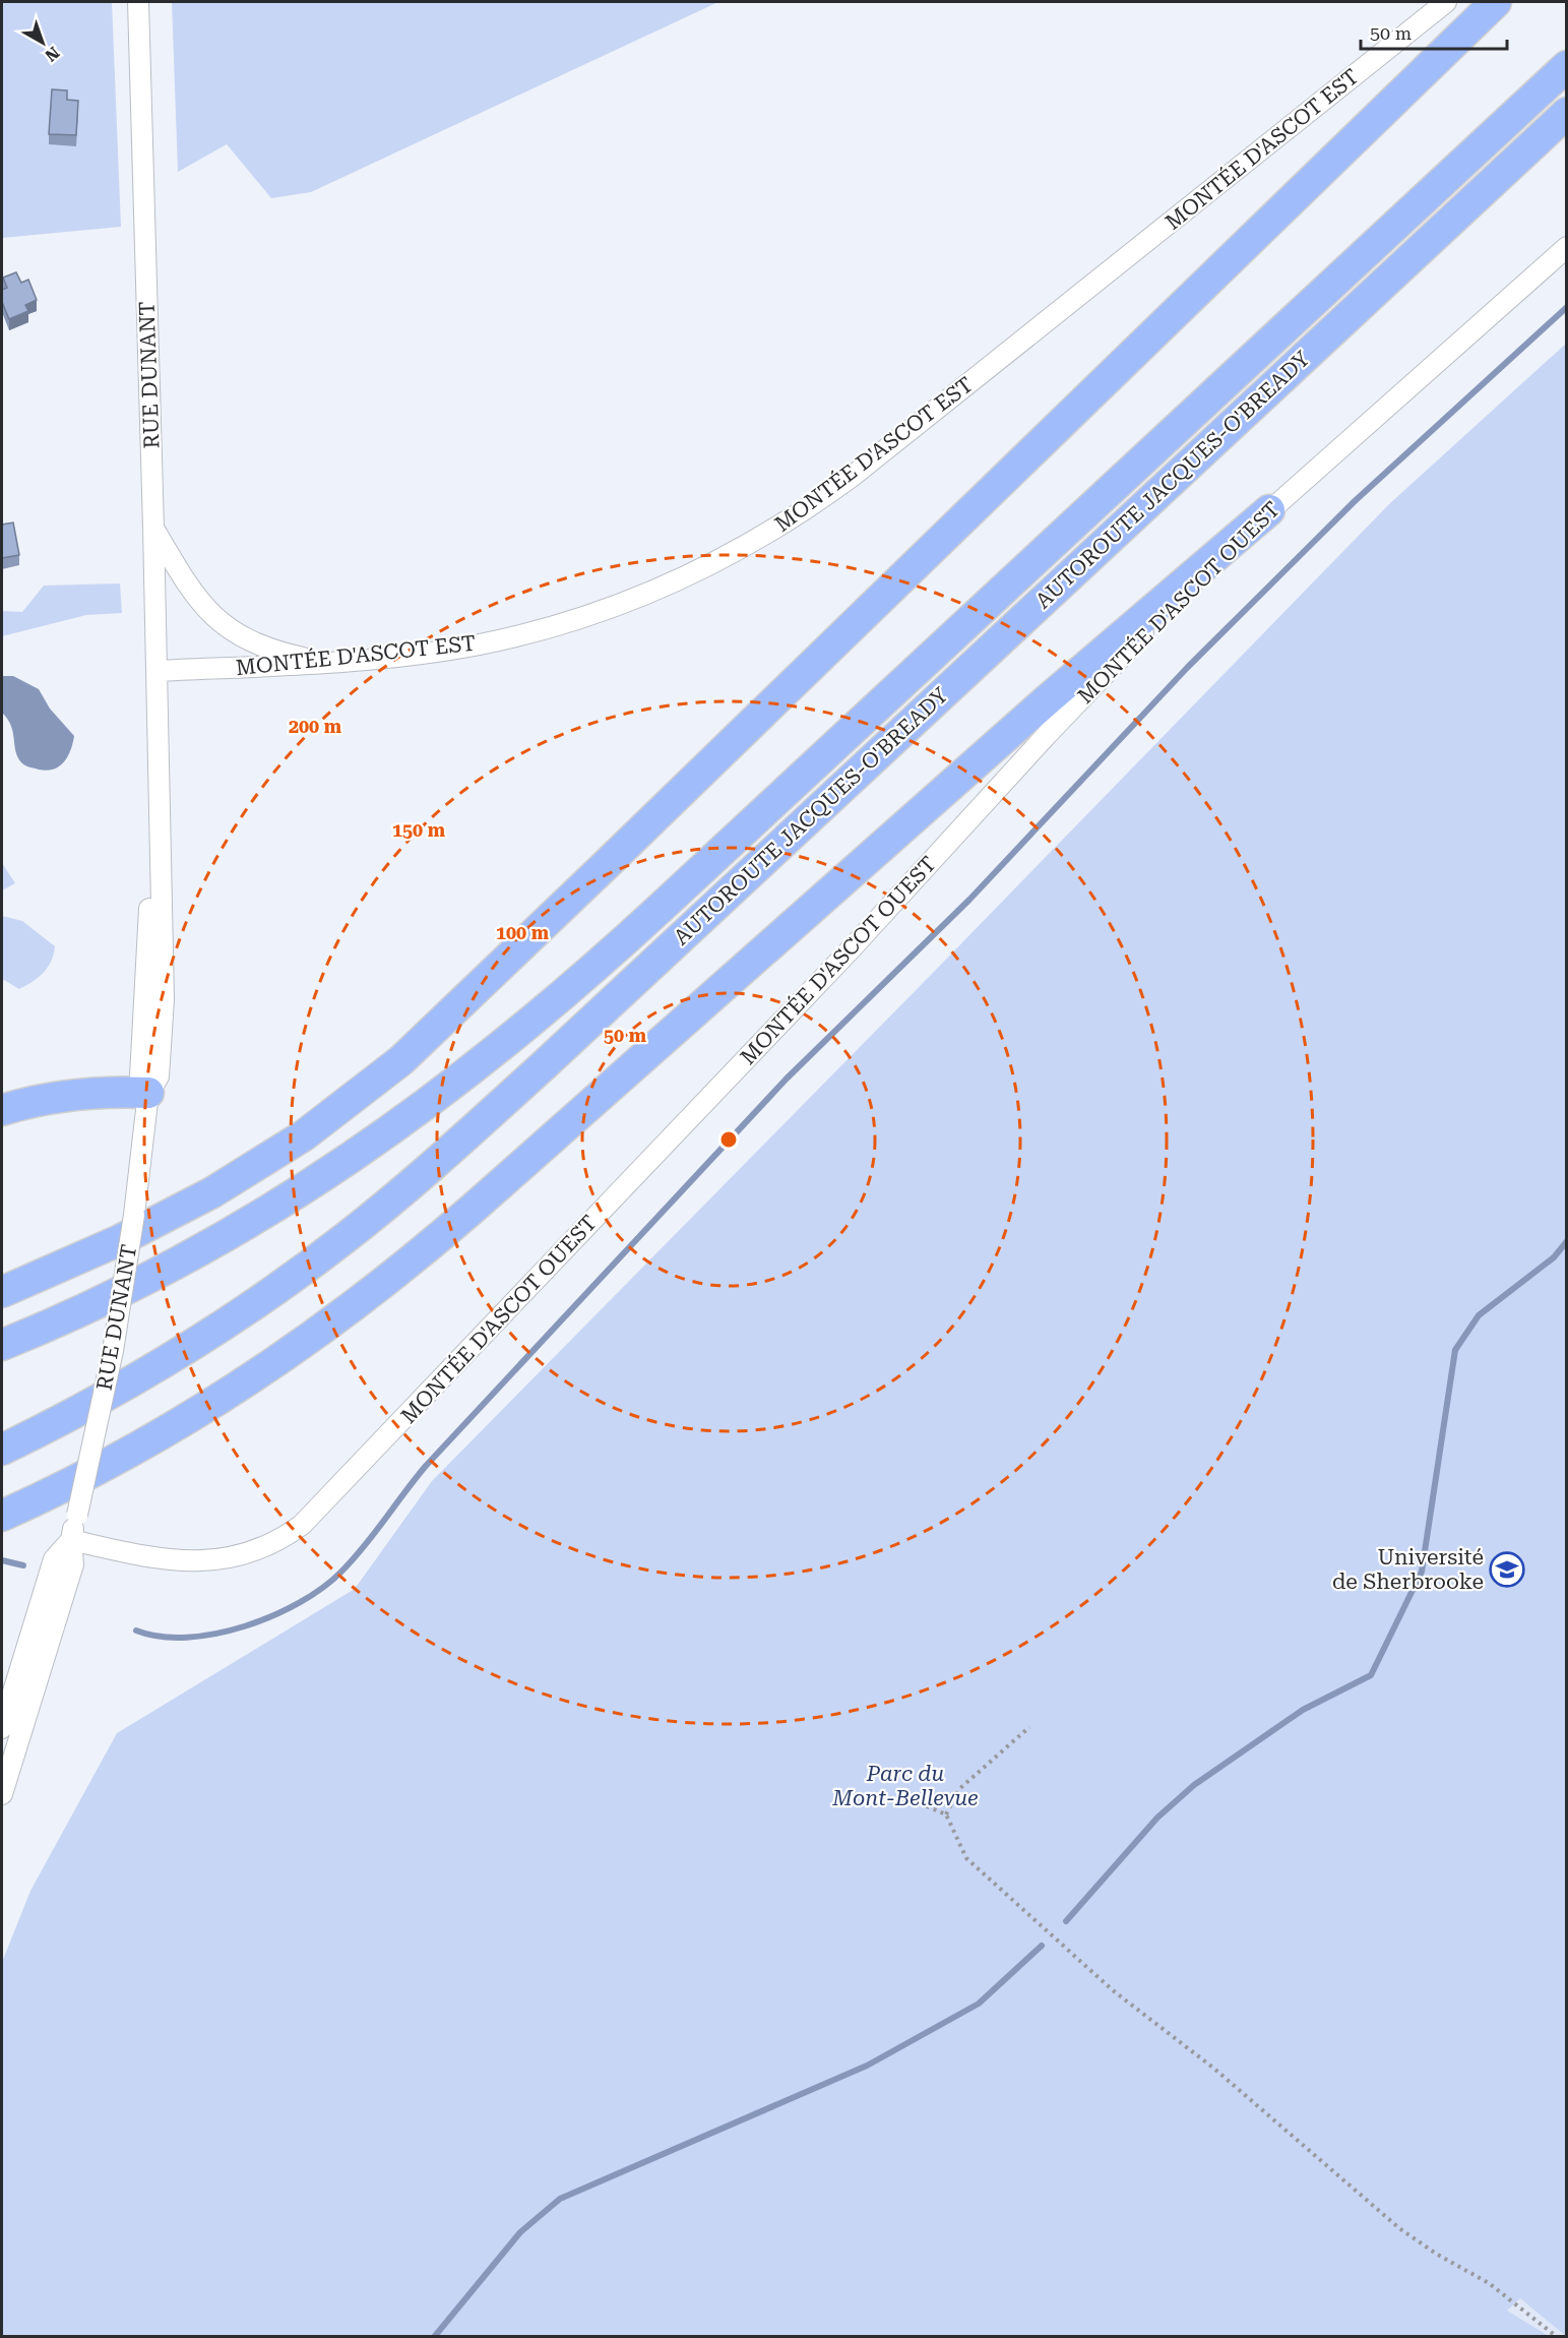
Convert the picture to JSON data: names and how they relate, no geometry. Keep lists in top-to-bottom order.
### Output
{
  "streets": {
    "highway": ["AUTOROUTE JACQUES-O'BREADY"],
    "street": ["MONTÉE D'ASCOT EST", "RUE DUNANT", "MONTÉE D'ASCOT OUEST"]
  },
  "crossings": [
    ["MONTÉE D'ASCOT EST", "RUE DUNANT"],
    ["RUE DUNANT", "MONTÉE D'ASCOT OUEST"]
  ],
  "parks": ["Parc du Mont-Bellevue"],
  "places": {
    "school or university": ["Université de Sherbrooke"]
  },
  "scale_bar": "50 m",
  "north": "bottom right",
  "rings": [
    "200 m",
    "150 m",
    "100 m",
    "50 m"
  ]
}
